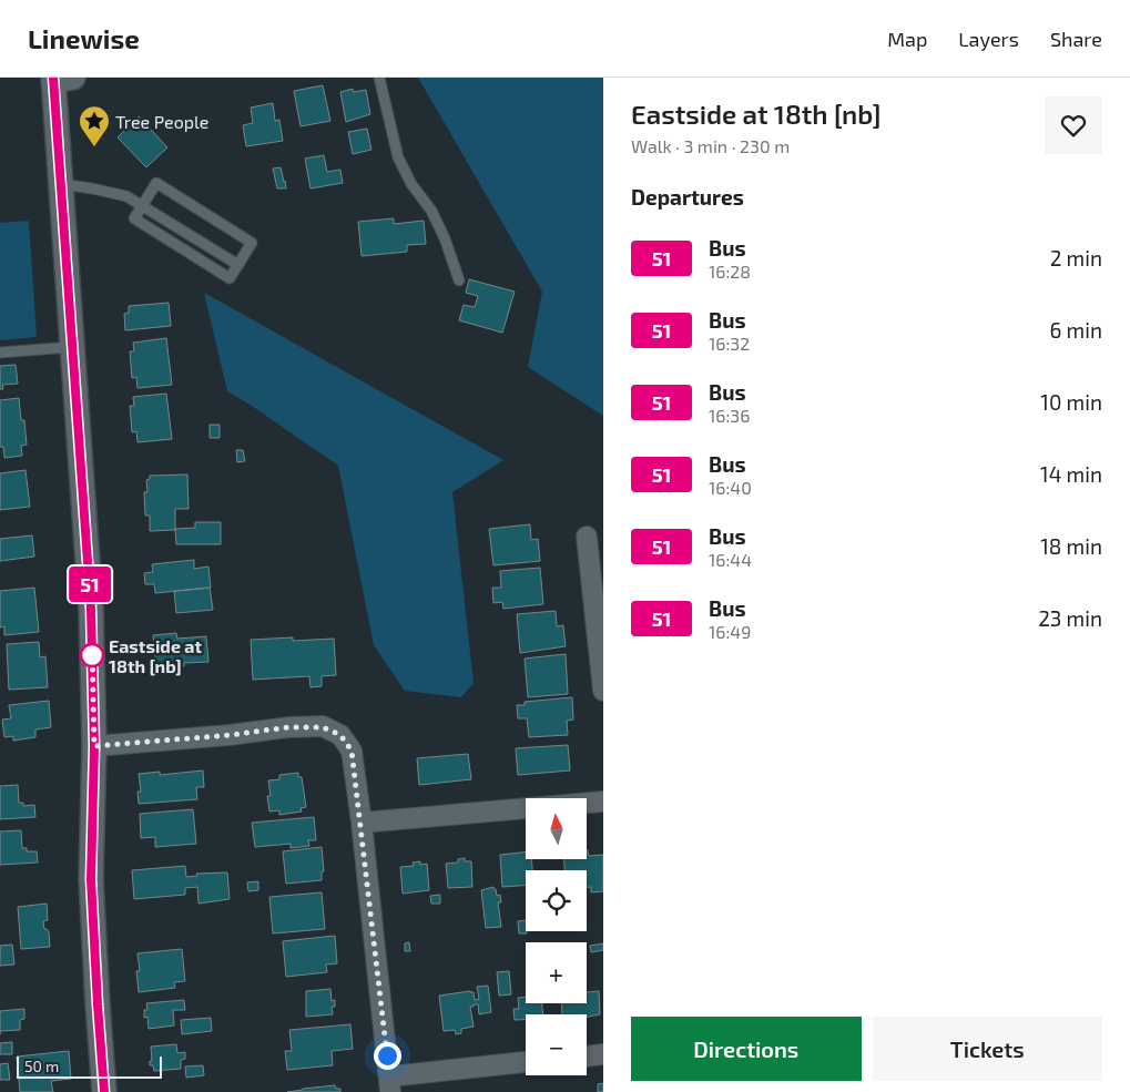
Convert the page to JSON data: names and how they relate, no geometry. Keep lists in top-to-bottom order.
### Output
{
  "places": {
    "place": ["Tree People"],
    "other": ["Eastside at 18th [nb]"]
  },
  "lines": ["bus line 51"],
  "scale_bar": "50 m",
  "north": "top",
  "page": {
    "header": "Linewise",
    "nav": ["Map", "Layers", "Share"],
    "on_map": "51",
    "heading": [
      ["Eastside at 18th [nb]", "Walk · 3 min · 230 m"],
      "Departures"
    ],
    "list": [
      {
        "mark": "51",
        "name": "Bus",
        "note": "16:28",
        "value": "2 min"
      },
      {
        "mark": "51",
        "name": "Bus",
        "note": "16:32",
        "value": "6 min"
      },
      {
        "mark": "51",
        "name": "Bus",
        "note": "16:36",
        "value": "10 min"
      },
      {
        "mark": "51",
        "name": "Bus",
        "note": "16:40",
        "value": "14 min"
      },
      {
        "mark": "51",
        "name": "Bus",
        "note": "16:44",
        "value": "18 min"
      },
      {
        "mark": "51",
        "name": "Bus",
        "note": "16:49",
        "value": "23 min"
      }
    ],
    "map_buttons": ["+", "−"],
    "buttons": ["Directions", "Tickets"],
    "scale": "50 m"
  }
}
